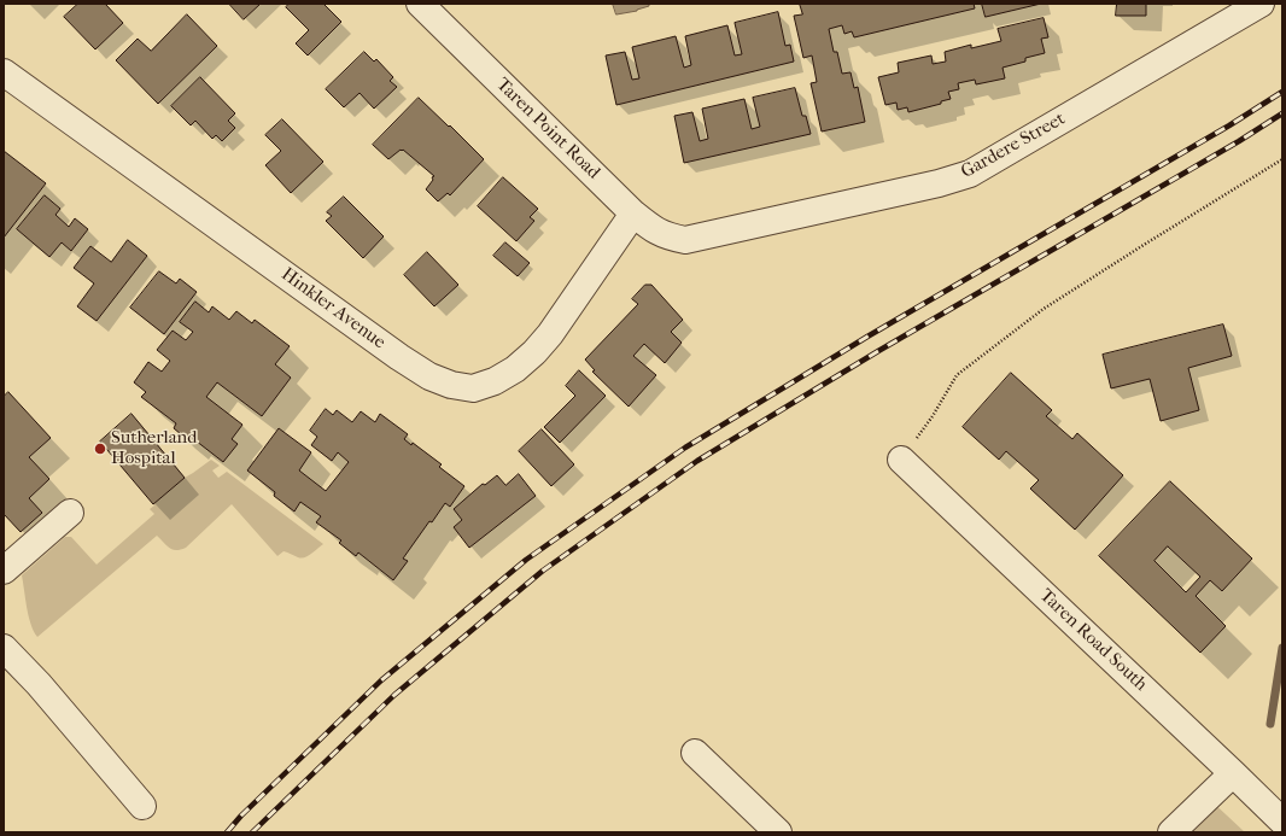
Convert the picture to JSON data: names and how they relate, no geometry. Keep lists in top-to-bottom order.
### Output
{
  "streets": {
    "street": [
      "Taren Point Road",
      "Gardere Street",
      "Hinkler Avenue",
      "Taren Road South"
    ]
  },
  "crossings": [
    ["Taren Point Road", "Gardere Street"],
    ["Taren Point Road", "Hinkler Avenue"]
  ],
  "places": ["Sutherland Hospital"]
}
